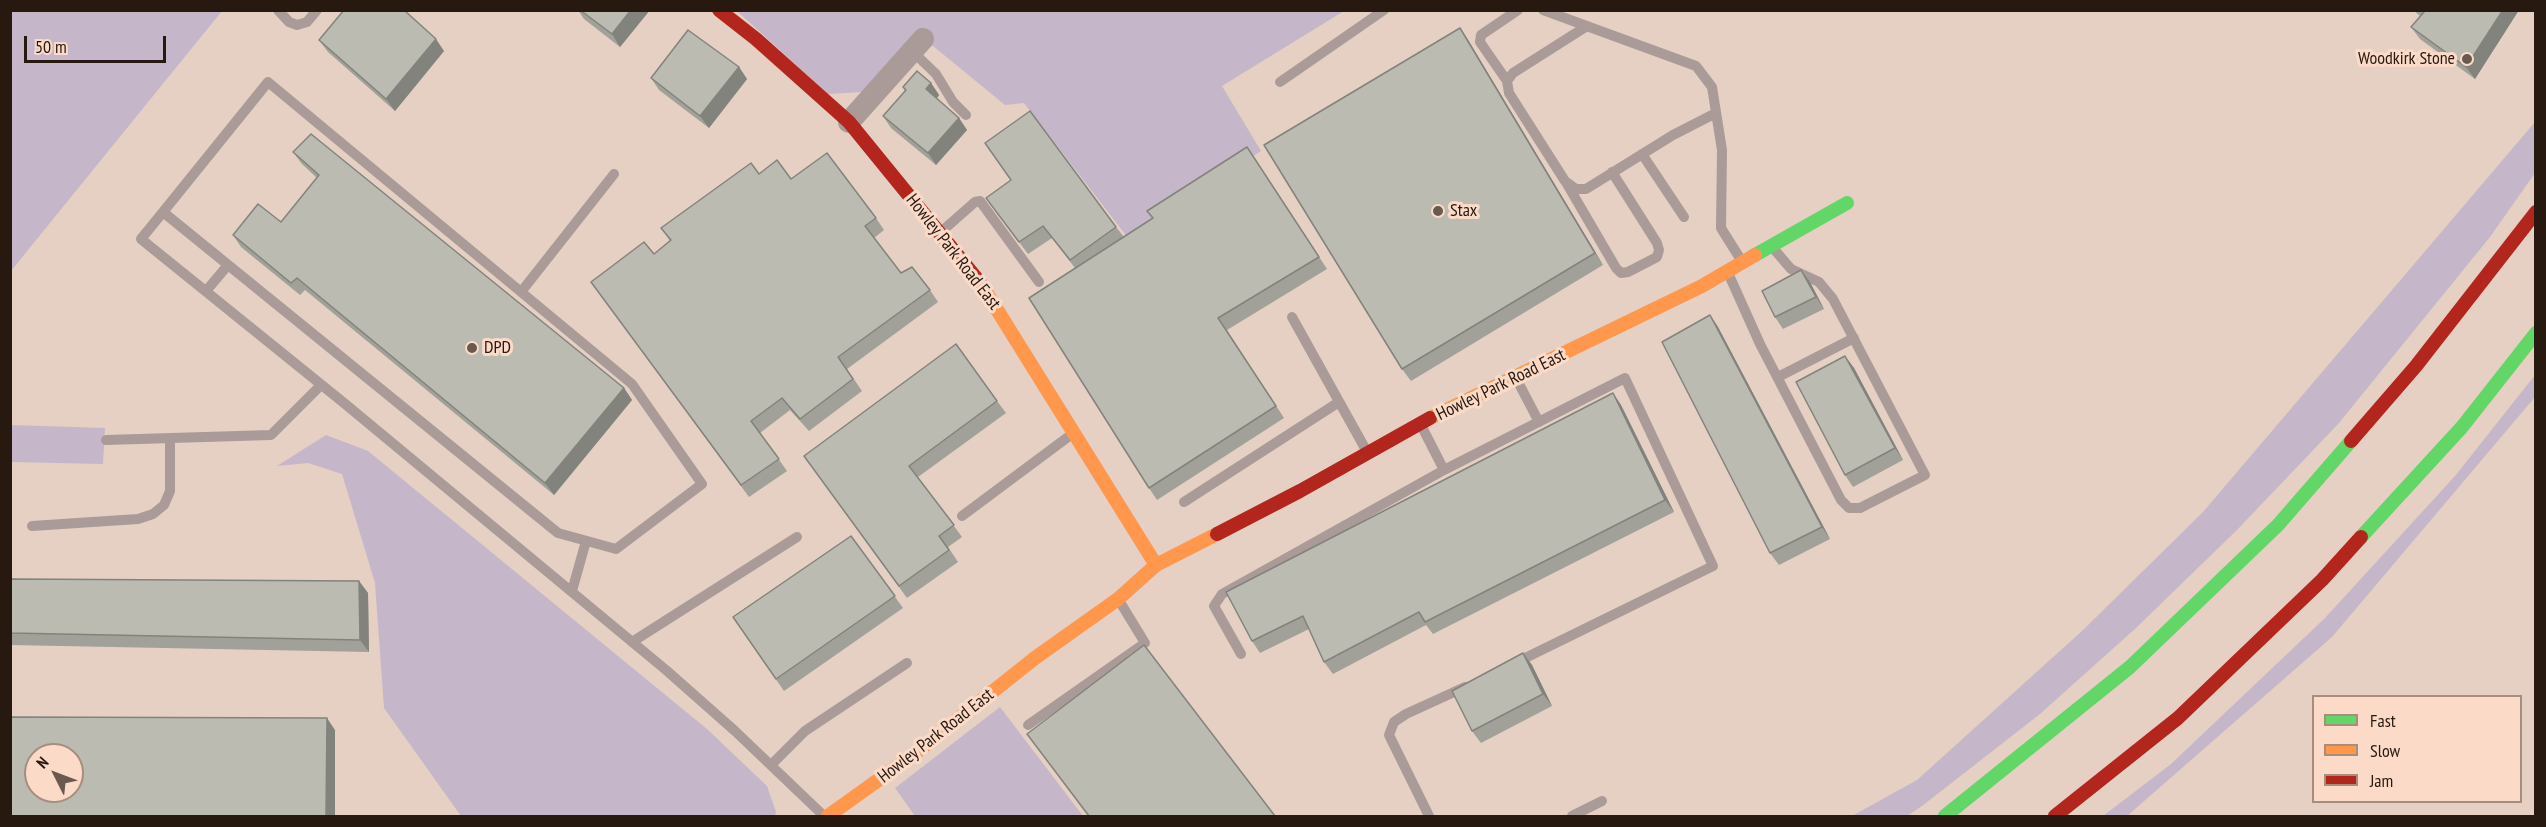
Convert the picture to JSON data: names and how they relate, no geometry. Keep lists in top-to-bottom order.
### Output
{
  "streets": {
    "main road": ["Howley Park Road East"]
  },
  "places": ["Woodkirk Stone", "Stax", "DPD"],
  "legend": ["Fast", "Slow", "Jam"],
  "scale_bar": "50 m",
  "north": "top left"
}
